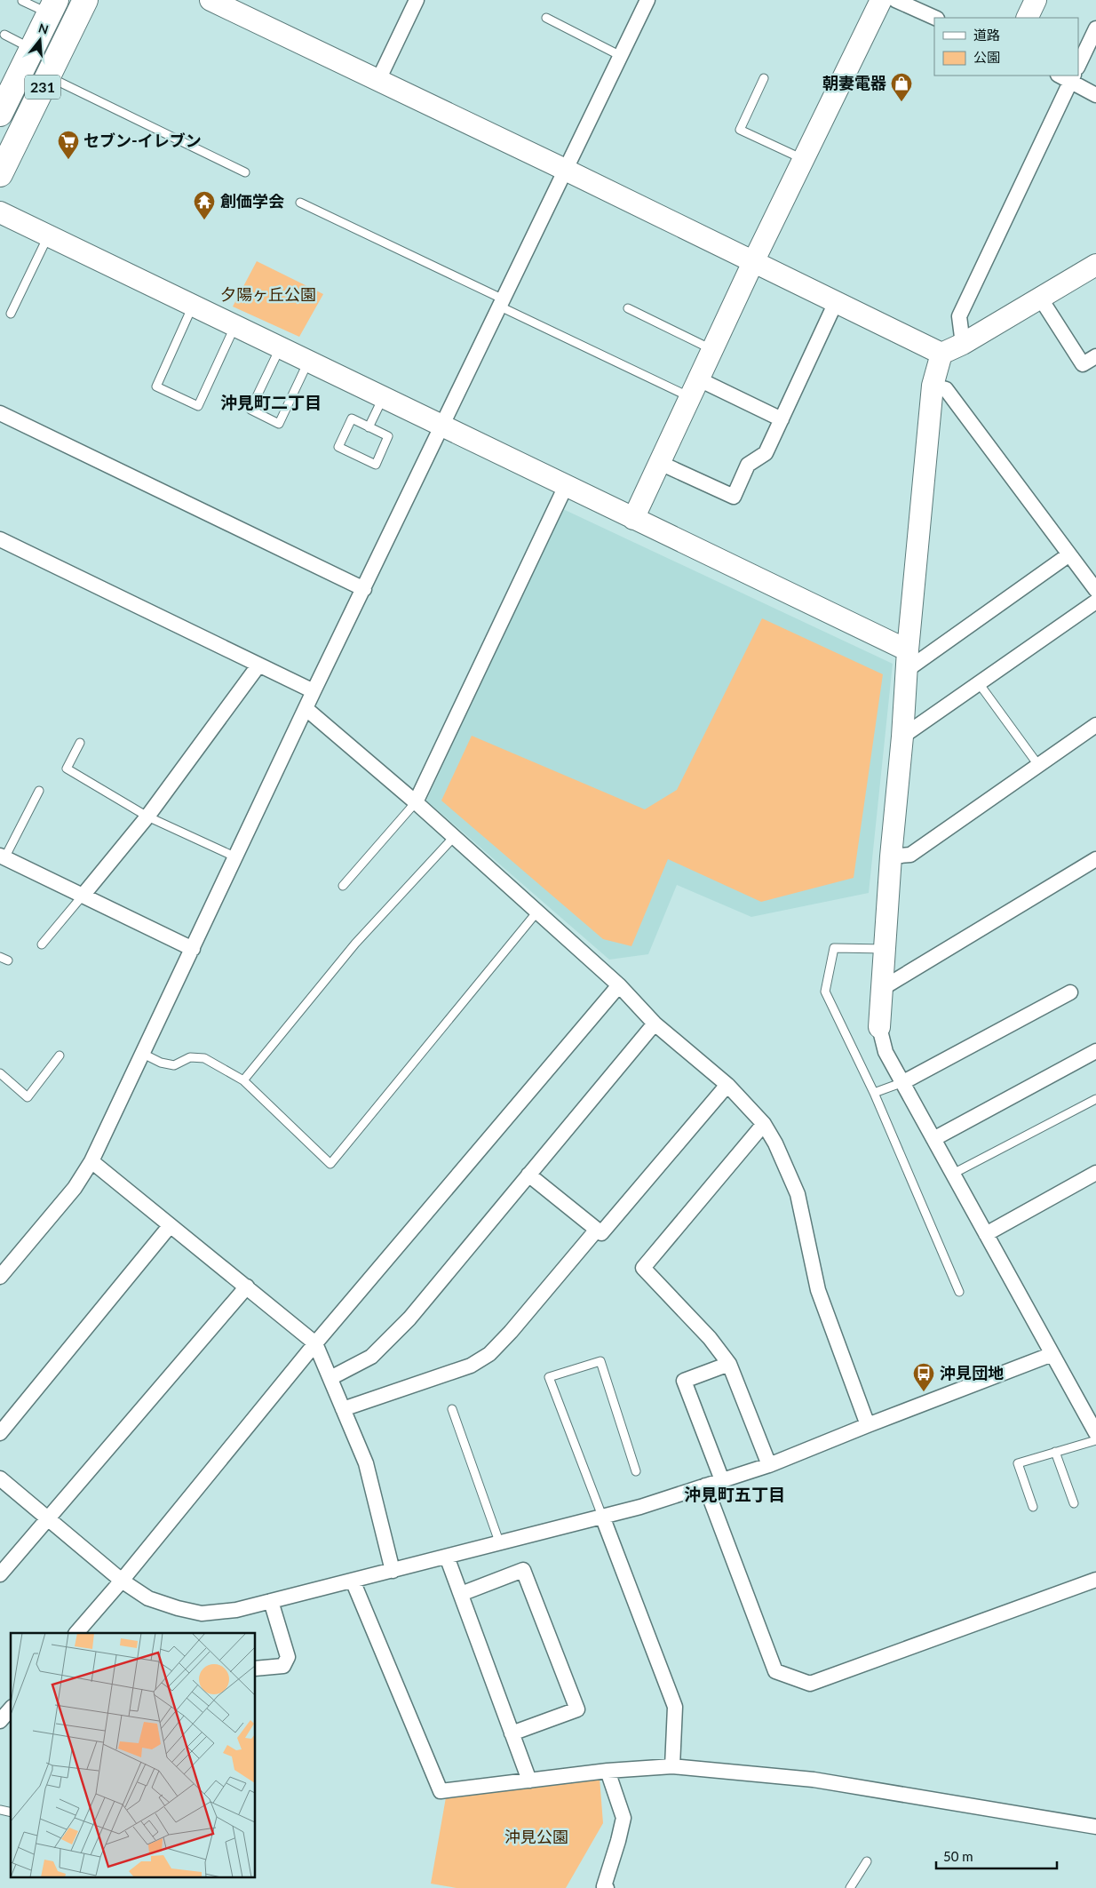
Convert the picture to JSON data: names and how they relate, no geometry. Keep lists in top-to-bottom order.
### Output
{
  "streets": {
    "highway": ["231"]
  },
  "districts": ["沖見町二丁目", "沖見町五丁目"],
  "parks": ["夕陽ヶ丘公園", "沖見公園"],
  "places": {
    "shop": ["朝妻電器"],
    "supermarket": ["セブン-イレブン"],
    "temple": ["創価学会"],
    "bus stop": ["沖見団地"]
  },
  "legend": ["道路", "公園"],
  "scale_bar": "50 m",
  "north": "top"
}
